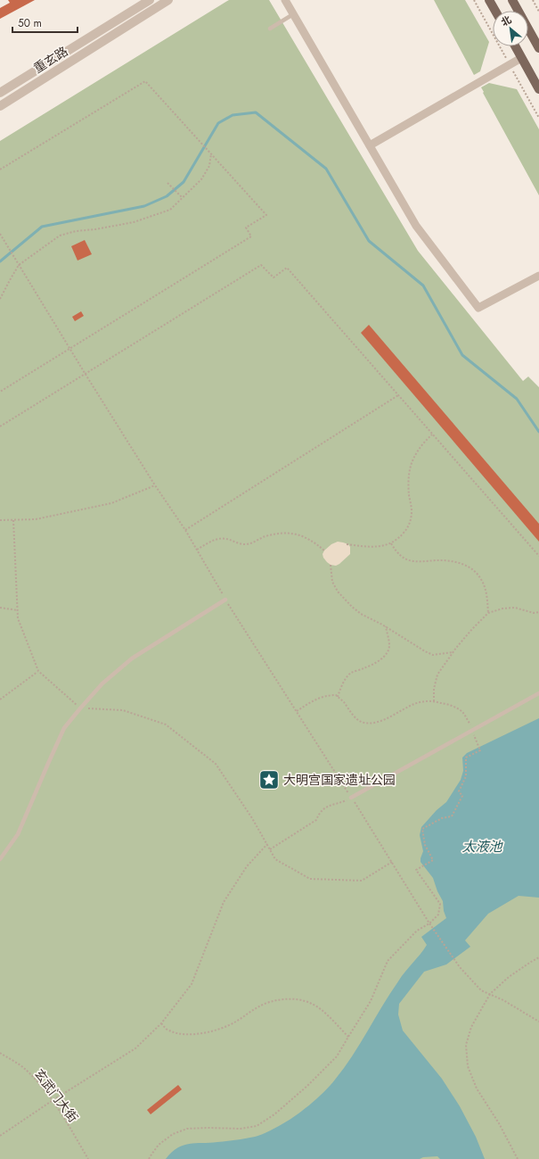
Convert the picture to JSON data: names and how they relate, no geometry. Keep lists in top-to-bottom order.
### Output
{
  "streets": {
    "street": ["重玄路"],
    "path": ["玄武门大街"]
  },
  "water": ["太液池"],
  "places": {
    "place": ["大明宫国家遗址公园"]
  },
  "scale_bar": "50 m",
  "north": "top left"
}
